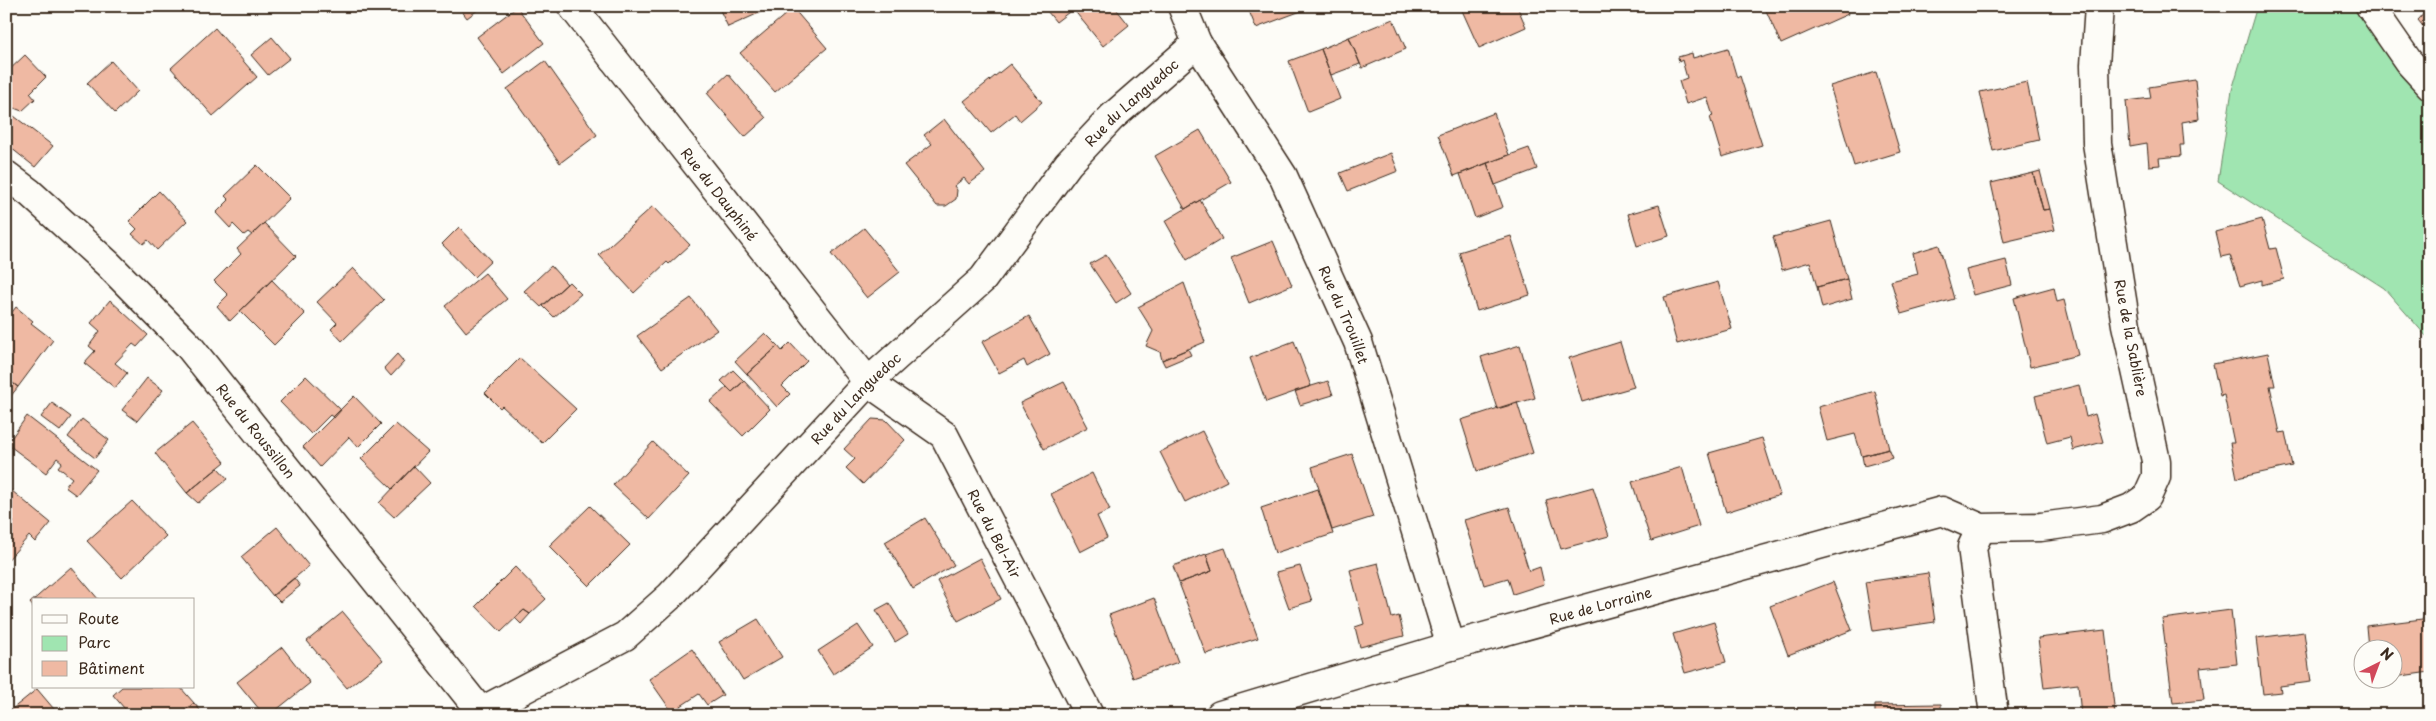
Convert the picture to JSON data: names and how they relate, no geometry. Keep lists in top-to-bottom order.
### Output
{
  "streets": {
    "street": [
      "Rue du Languedoc",
      "Rue du Dauphiné",
      "Rue du Trouillet",
      "Rue de la Sablière",
      "Rue du Roussillon",
      "Rue du Bel-Air",
      "Rue de Lorraine"
    ]
  },
  "crossings": [
    ["Rue du Languedoc", "Rue du Dauphiné"],
    ["Rue du Languedoc", "Rue du Trouillet"],
    ["Rue du Languedoc", "Rue du Roussillon"],
    ["Rue du Languedoc", "Rue du Bel-Air"],
    ["Rue du Dauphiné", "Rue du Bel-Air"],
    ["Rue du Trouillet", "Rue de Lorraine"],
    ["Rue de la Sablière", "Rue de Lorraine"]
  ],
  "legend": ["Route", "Parc", "Bâtiment"],
  "north": "top right"
}
